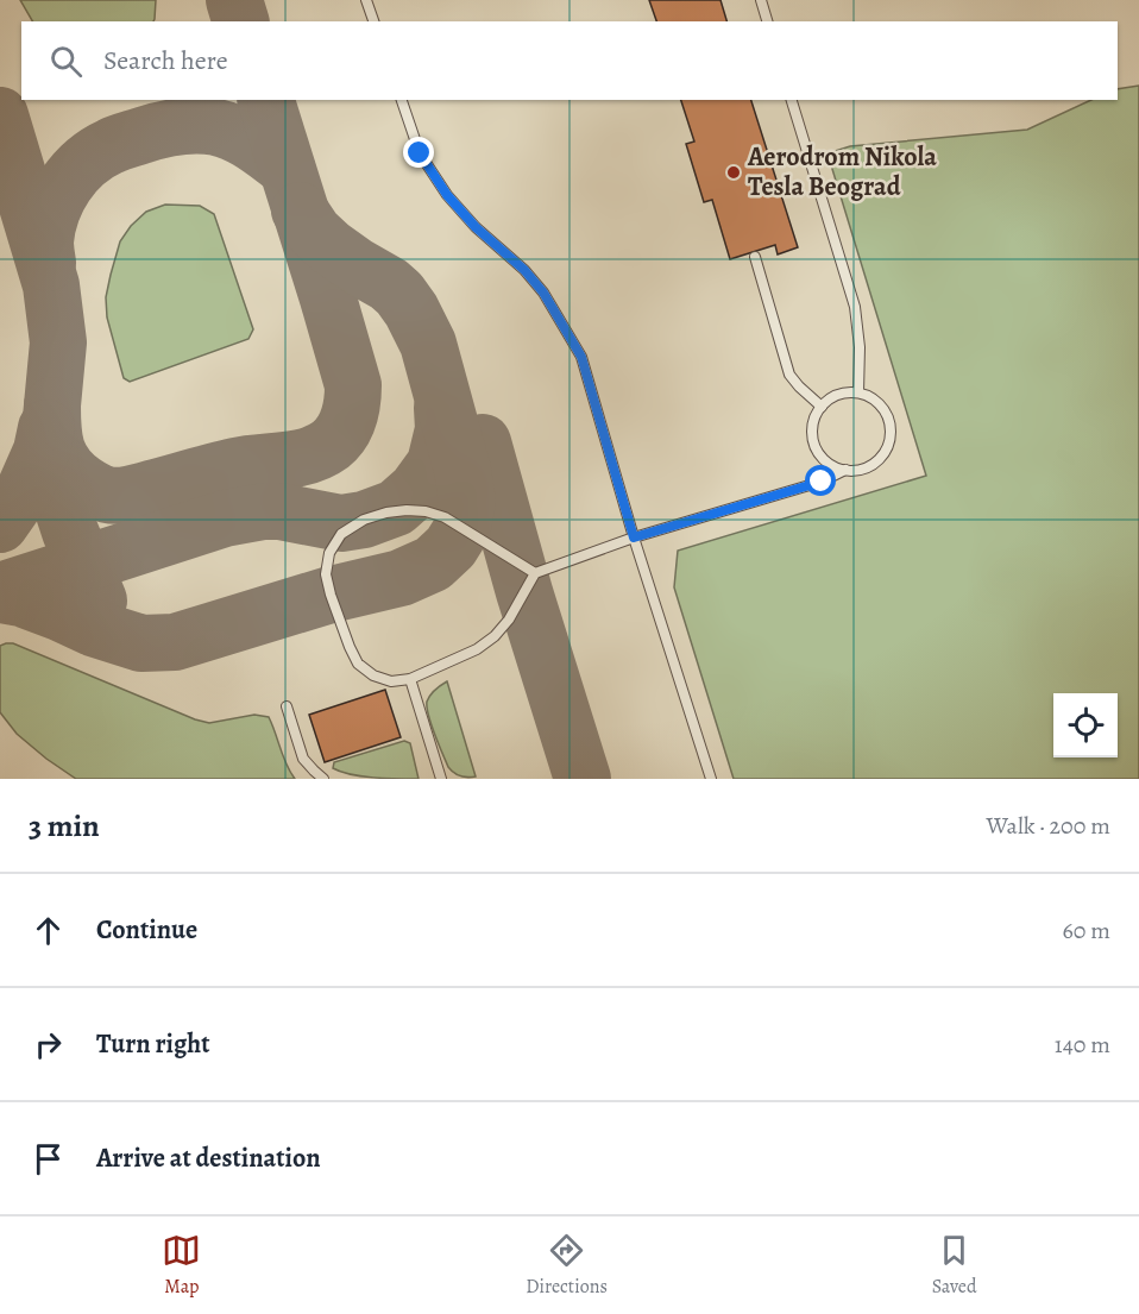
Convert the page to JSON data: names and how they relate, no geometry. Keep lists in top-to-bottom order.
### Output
{
  "places": ["Aerodrom Nikola Tesla Beograd"],
  "page": {
    "search": "Search here",
    "heading": ["3 min", "Walk · 200 m"],
    "list": [
      ["Continue", "60 m"],
      ["Turn right", "140 m"],
      "Arrive at destination"
    ],
    "nav": ["Map", "Directions", "Saved"]
  }
}
